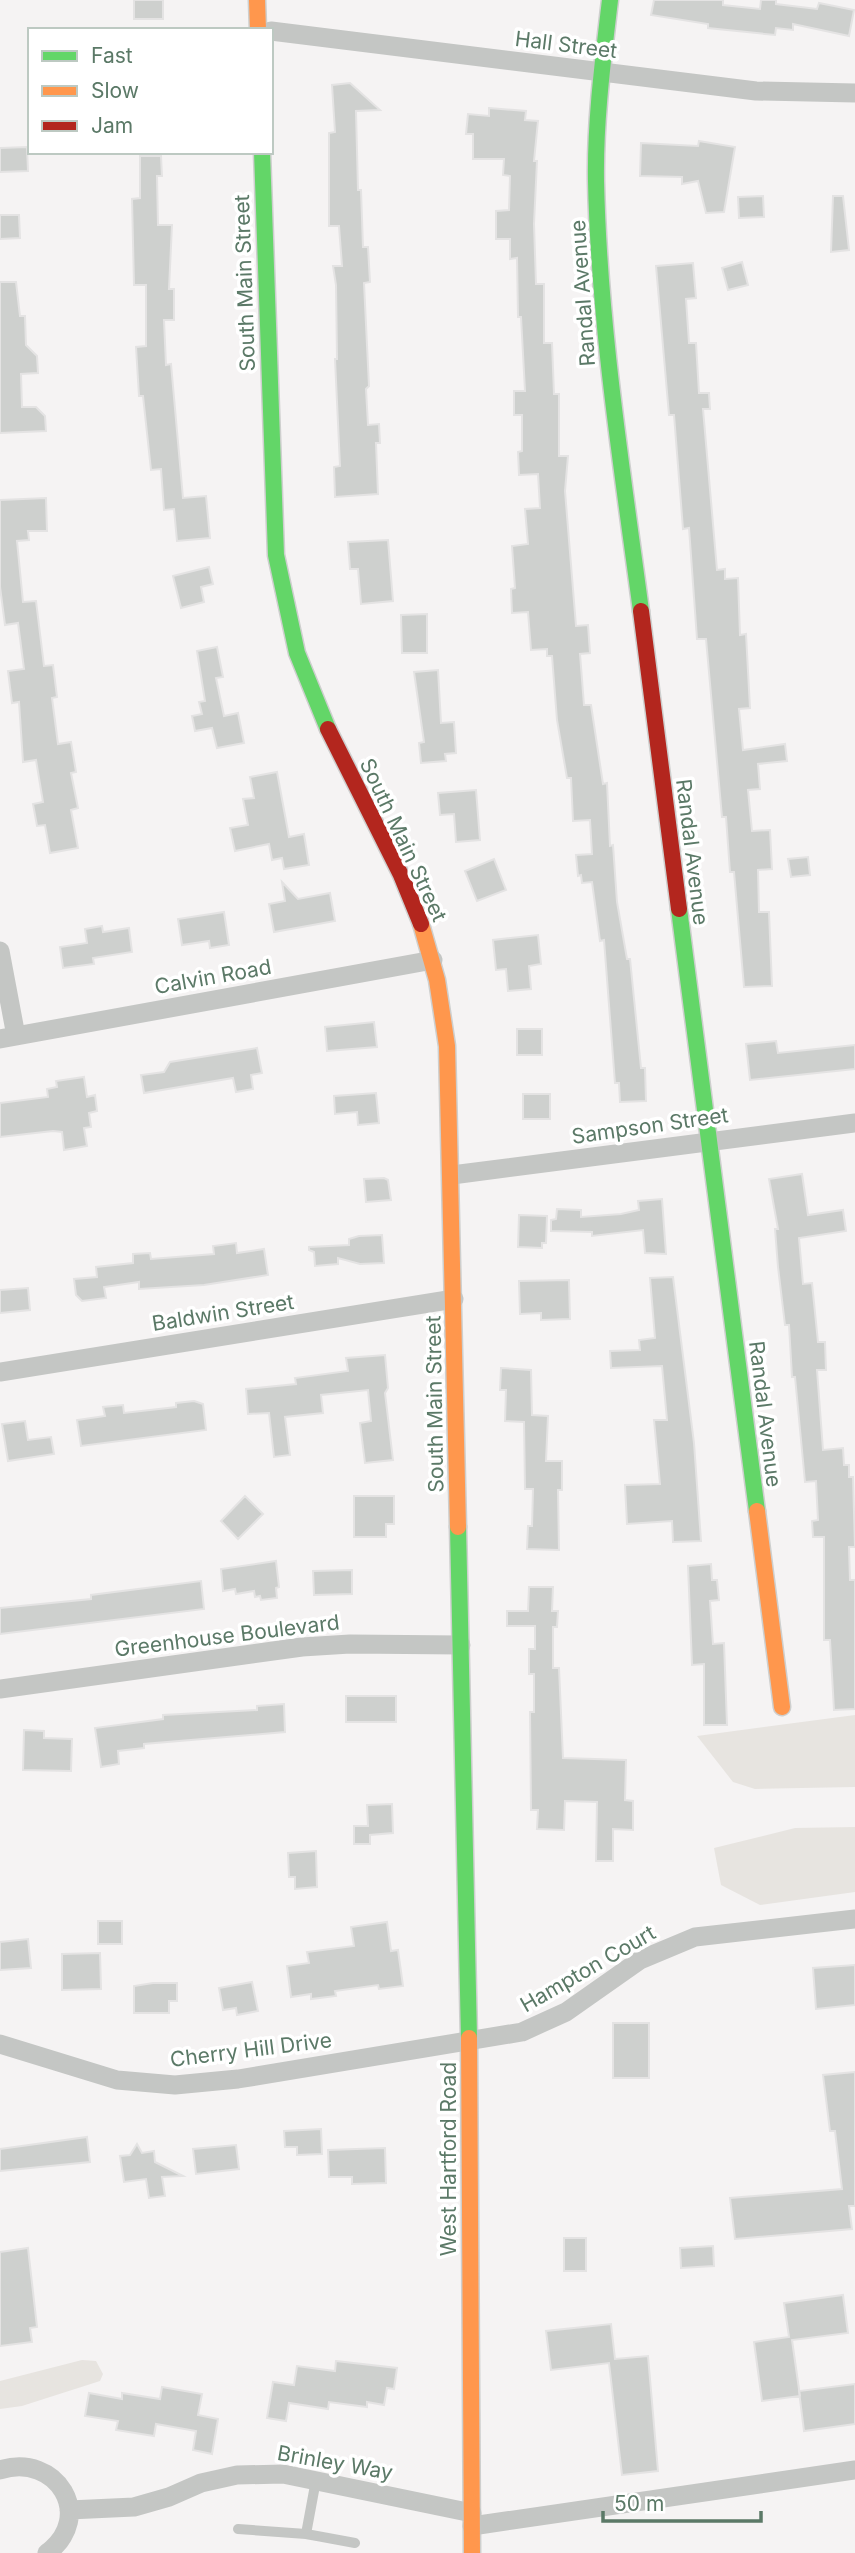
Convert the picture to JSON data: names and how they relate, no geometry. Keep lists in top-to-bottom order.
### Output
{
  "streets": {
    "street": [
      "Hall Street",
      "South Main Street",
      "Randal Avenue",
      "Calvin Road",
      "Sampson Street",
      "Baldwin Street",
      "Greenhouse Boulevard",
      "Hampton Court",
      "Cherry Hill Drive",
      "West Hartford Road",
      "Brinley Way"
    ]
  },
  "crossings": [
    ["Hall Street", "Randal Avenue"],
    ["South Main Street", "Calvin Road"],
    ["South Main Street", "Sampson Street"],
    ["South Main Street", "Baldwin Street"],
    ["South Main Street", "Greenhouse Boulevard"],
    ["South Main Street", "West Hartford Road"],
    ["Randal Avenue", "Sampson Street"],
    ["Hampton Court", "Cherry Hill Drive"],
    ["Hampton Court", "West Hartford Road"],
    ["Cherry Hill Drive", "West Hartford Road"],
    ["West Hartford Road", "Brinley Way"]
  ],
  "legend": ["Fast", "Slow", "Jam"],
  "scale_bar": "50 m"
}
